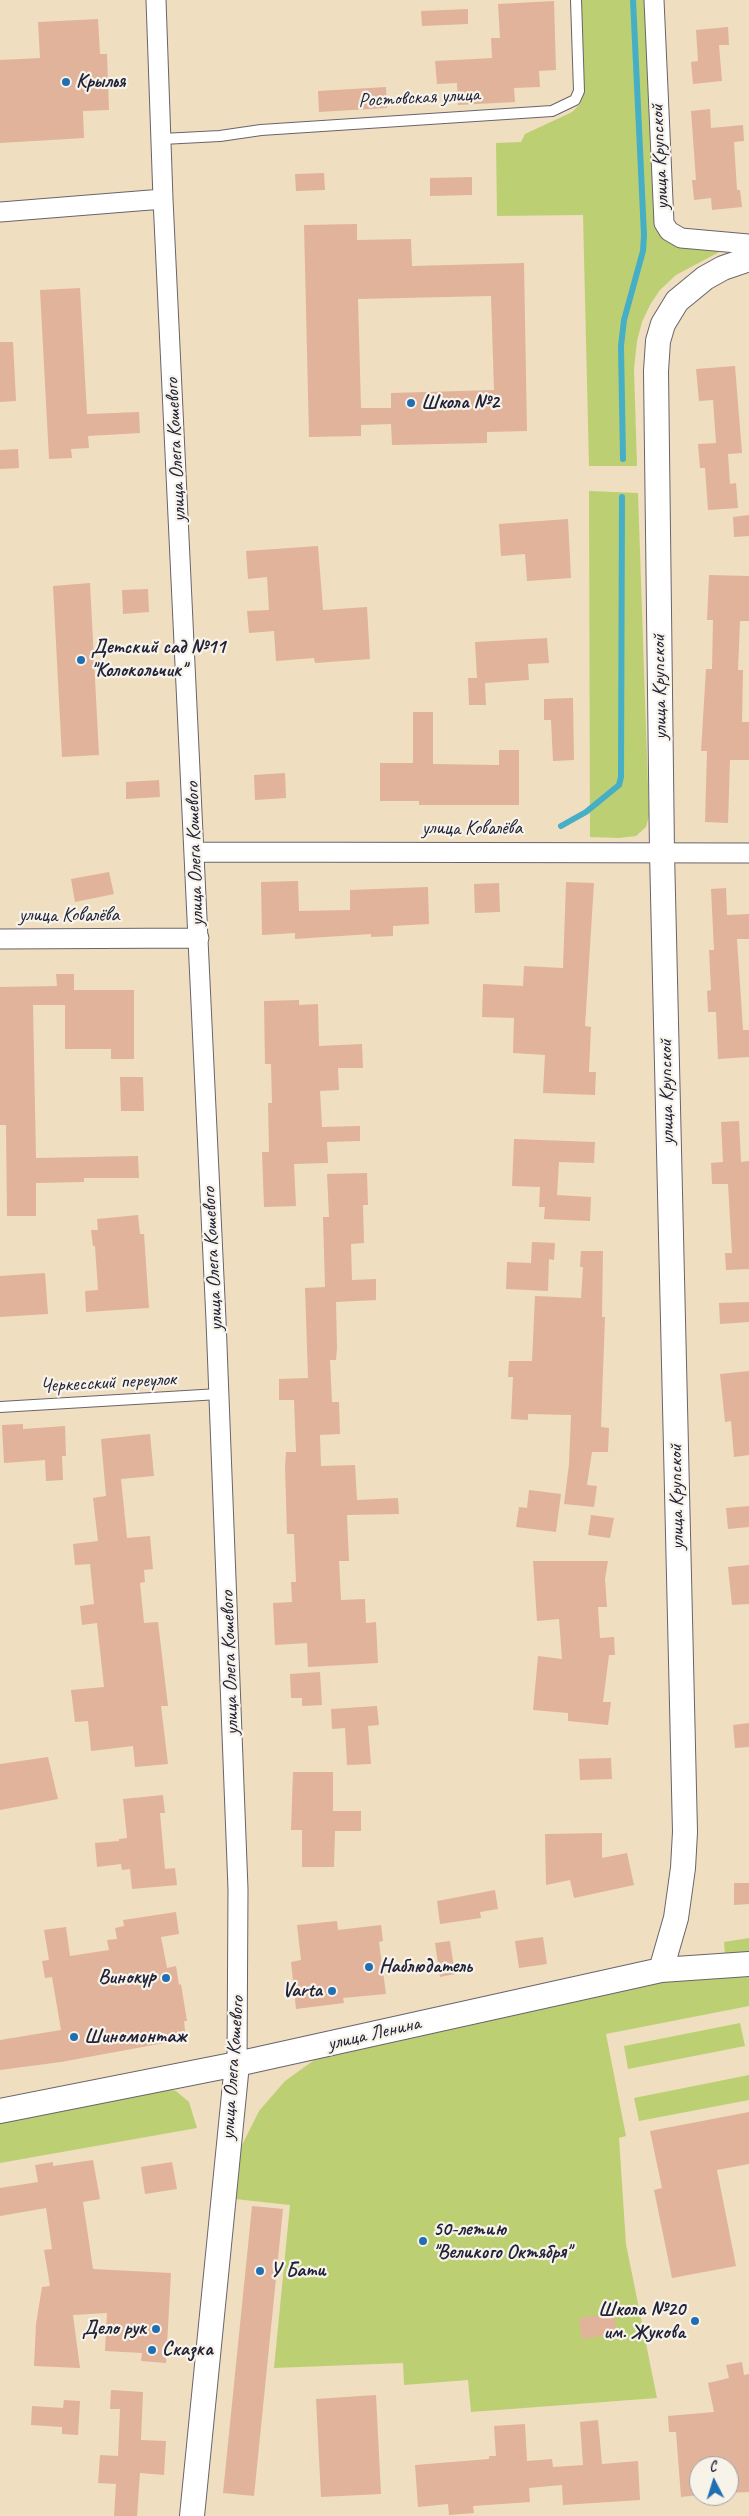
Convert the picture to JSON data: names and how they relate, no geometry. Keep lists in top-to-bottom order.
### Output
{
  "streets": {
    "street": [
      "улица Крупской",
      "улица Олега Кошевого",
      "улица Ковалёва",
      "улица Ленина"
    ],
    "lane": ["Ростовская улица", "Черкесский переулок"]
  },
  "crossings": [
    ["Ростовская улица", "улица Олега Кошевого"],
    ["улица Крупской", "улица Ковалёва"],
    ["улица Крупской", "улица Ленина"],
    ["улица Олега Кошевого", "улица Ковалёва"],
    ["улица Олега Кошевого", "Черкесский переулок"],
    ["улица Олега Кошевого", "улица Ленина"]
  ],
  "places": [
    "Крылья",
    "Школа №2",
    "Детский сад №11 \"Колокольчик\"",
    "Наблюдатель",
    "Винокур",
    "Varta",
    "Шиномонтаж",
    "50-летию \"Великого Октября\"",
    "У Бати",
    "Школа №20 им. Жукова",
    "Дело рук",
    "Сказка"
  ],
  "north": "top"
}
